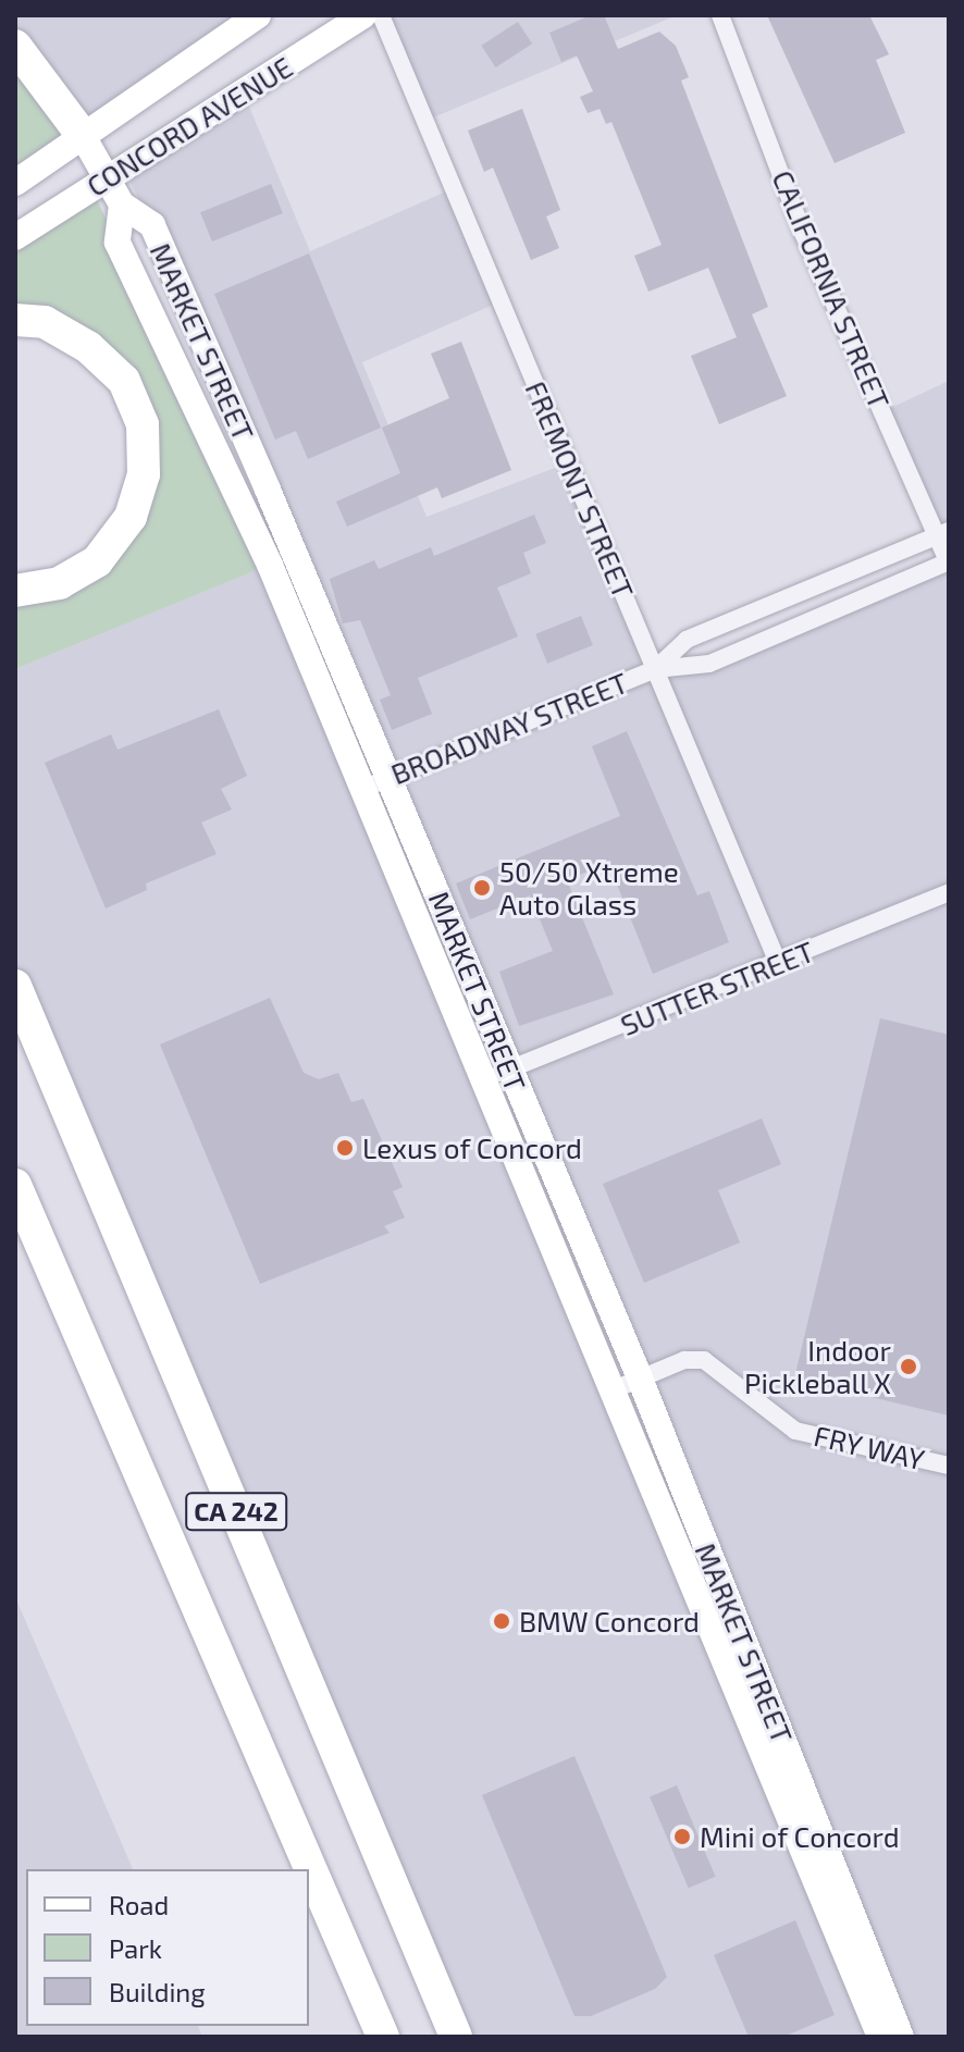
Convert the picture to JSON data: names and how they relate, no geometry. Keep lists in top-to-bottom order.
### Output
{
  "streets": {
    "highway": ["CA 242"],
    "main road": ["CONCORD AVENUE", "MARKET STREET"],
    "street": [
      "CALIFORNIA STREET",
      "FREMONT STREET",
      "BROADWAY STREET",
      "SUTTER STREET",
      "FRY WAY"
    ]
  },
  "crossings": [
    ["CONCORD AVENUE", "MARKET STREET"],
    ["CALIFORNIA STREET", "BROADWAY STREET"],
    ["MARKET STREET", "BROADWAY STREET"],
    ["MARKET STREET", "SUTTER STREET"],
    ["MARKET STREET", "FRY WAY"],
    ["FREMONT STREET", "BROADWAY STREET"],
    ["FREMONT STREET", "SUTTER STREET"]
  ],
  "places": [
    "50/50 Xtreme Auto Glass",
    "Lexus of Concord",
    "Indoor Pickleball X",
    "BMW Concord",
    "Mini of Concord"
  ],
  "legend": ["Road", "Park", "Building"]
}
